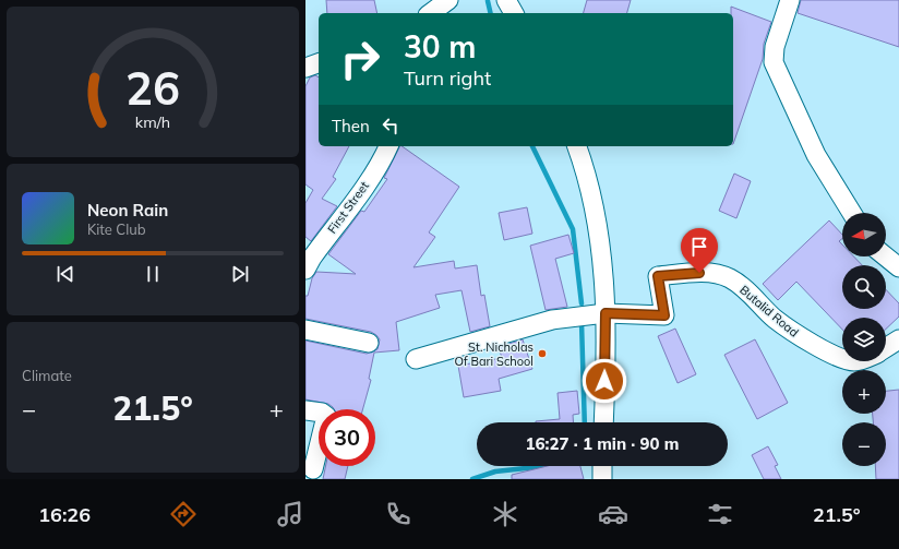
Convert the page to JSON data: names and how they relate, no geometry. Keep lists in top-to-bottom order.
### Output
{
  "streets": {
    "street": ["First Street", "Butalid Road"]
  },
  "places": ["St. Nicholas Of Bari School"],
  "north": "left",
  "page": {
    "turn": ["30 m", "Turn right"],
    "then": "Then",
    "song": ["Neon Rain", "Kite Club"],
    "map_buttons": ["+", "−"],
    "tile": "Climate",
    "heat": ["−", "21.5°", "+"],
    "limit": "30",
    "trip": "16:27 · 1 min · 90 m",
    "tabs": ["16:26", "21.5°"],
    "gauge": ["26", "km/h"]
  }
}
